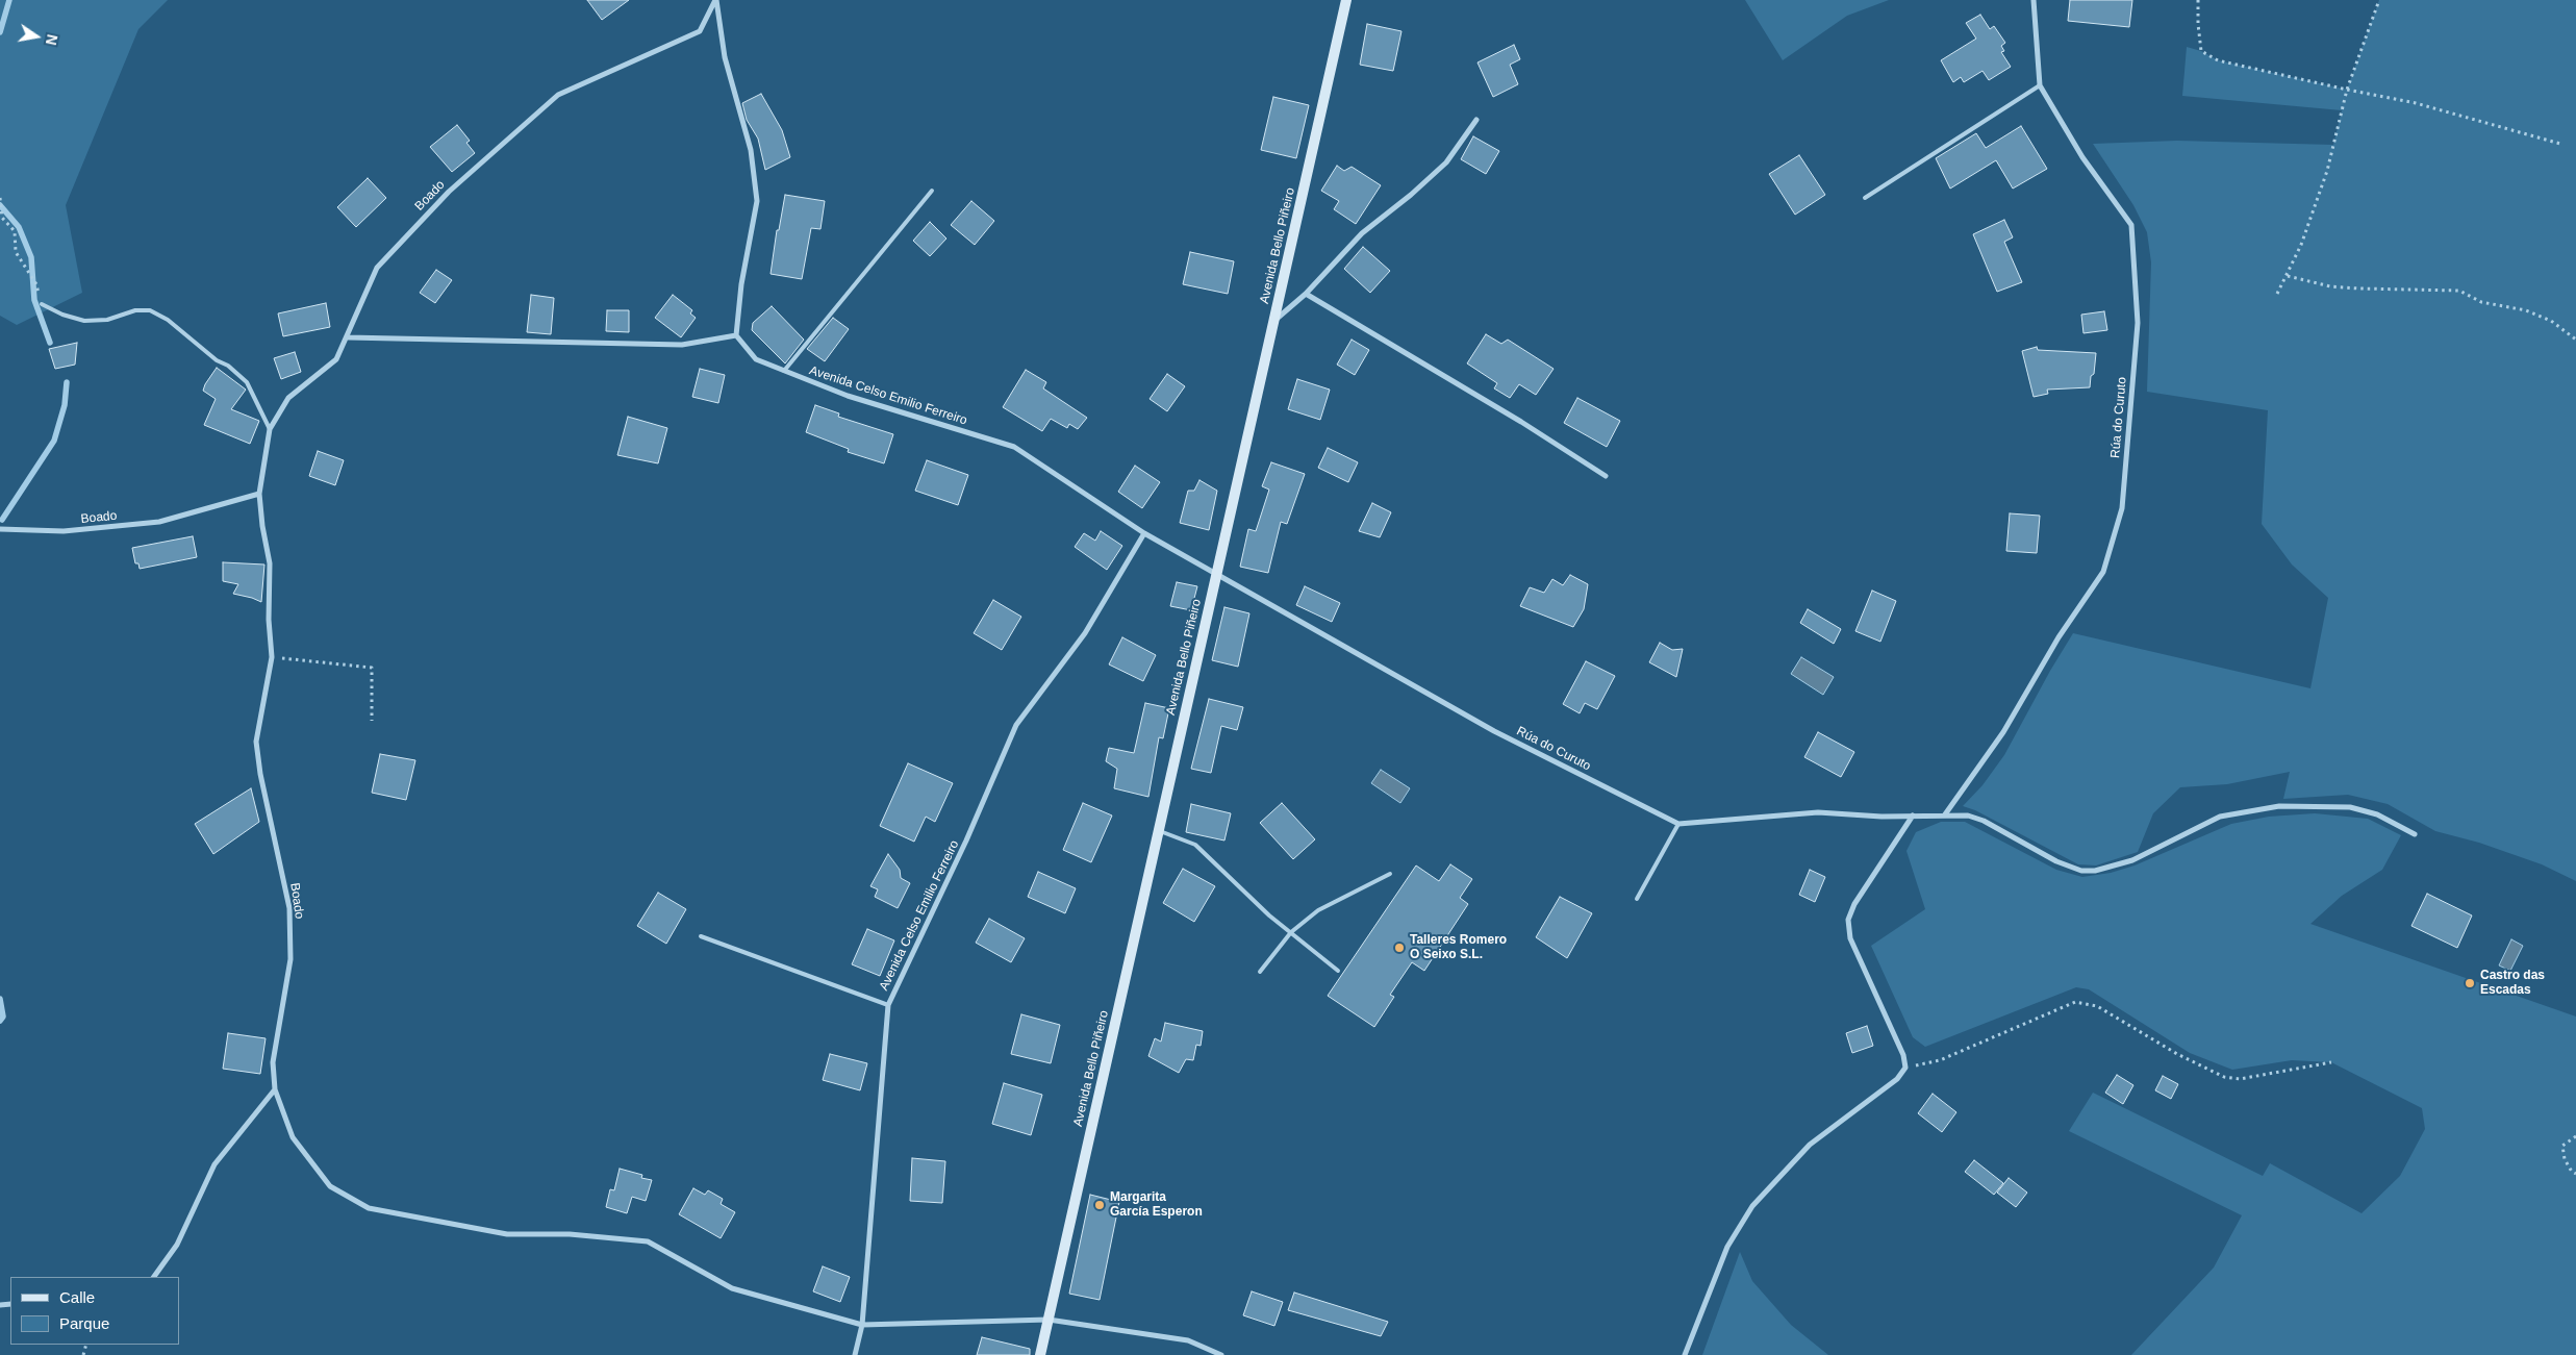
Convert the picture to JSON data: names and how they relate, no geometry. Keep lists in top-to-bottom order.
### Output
{
  "streets": {
    "street": [
      "Boado",
      "Avenida Bello Piñeiro",
      "Avenida Celso Emilio Ferreiro",
      "Rúa do Curuto"
    ]
  },
  "crossings": [
    ["Boado", "Avenida Bello Piñeiro"],
    ["Boado", "Avenida Celso Emilio Ferreiro"],
    ["Avenida Bello Piñeiro", "Avenida Celso Emilio Ferreiro"],
    ["Avenida Bello Piñeiro", "Rúa do Curuto"],
    ["Avenida Celso Emilio Ferreiro", "Rúa do Curuto"]
  ],
  "places": ["Talleres Romero O Seixo S.L.", "Castro das Escadas", "Margarita García Esperon"],
  "legend": ["Calle", "Parque"],
  "north": "right"
}
